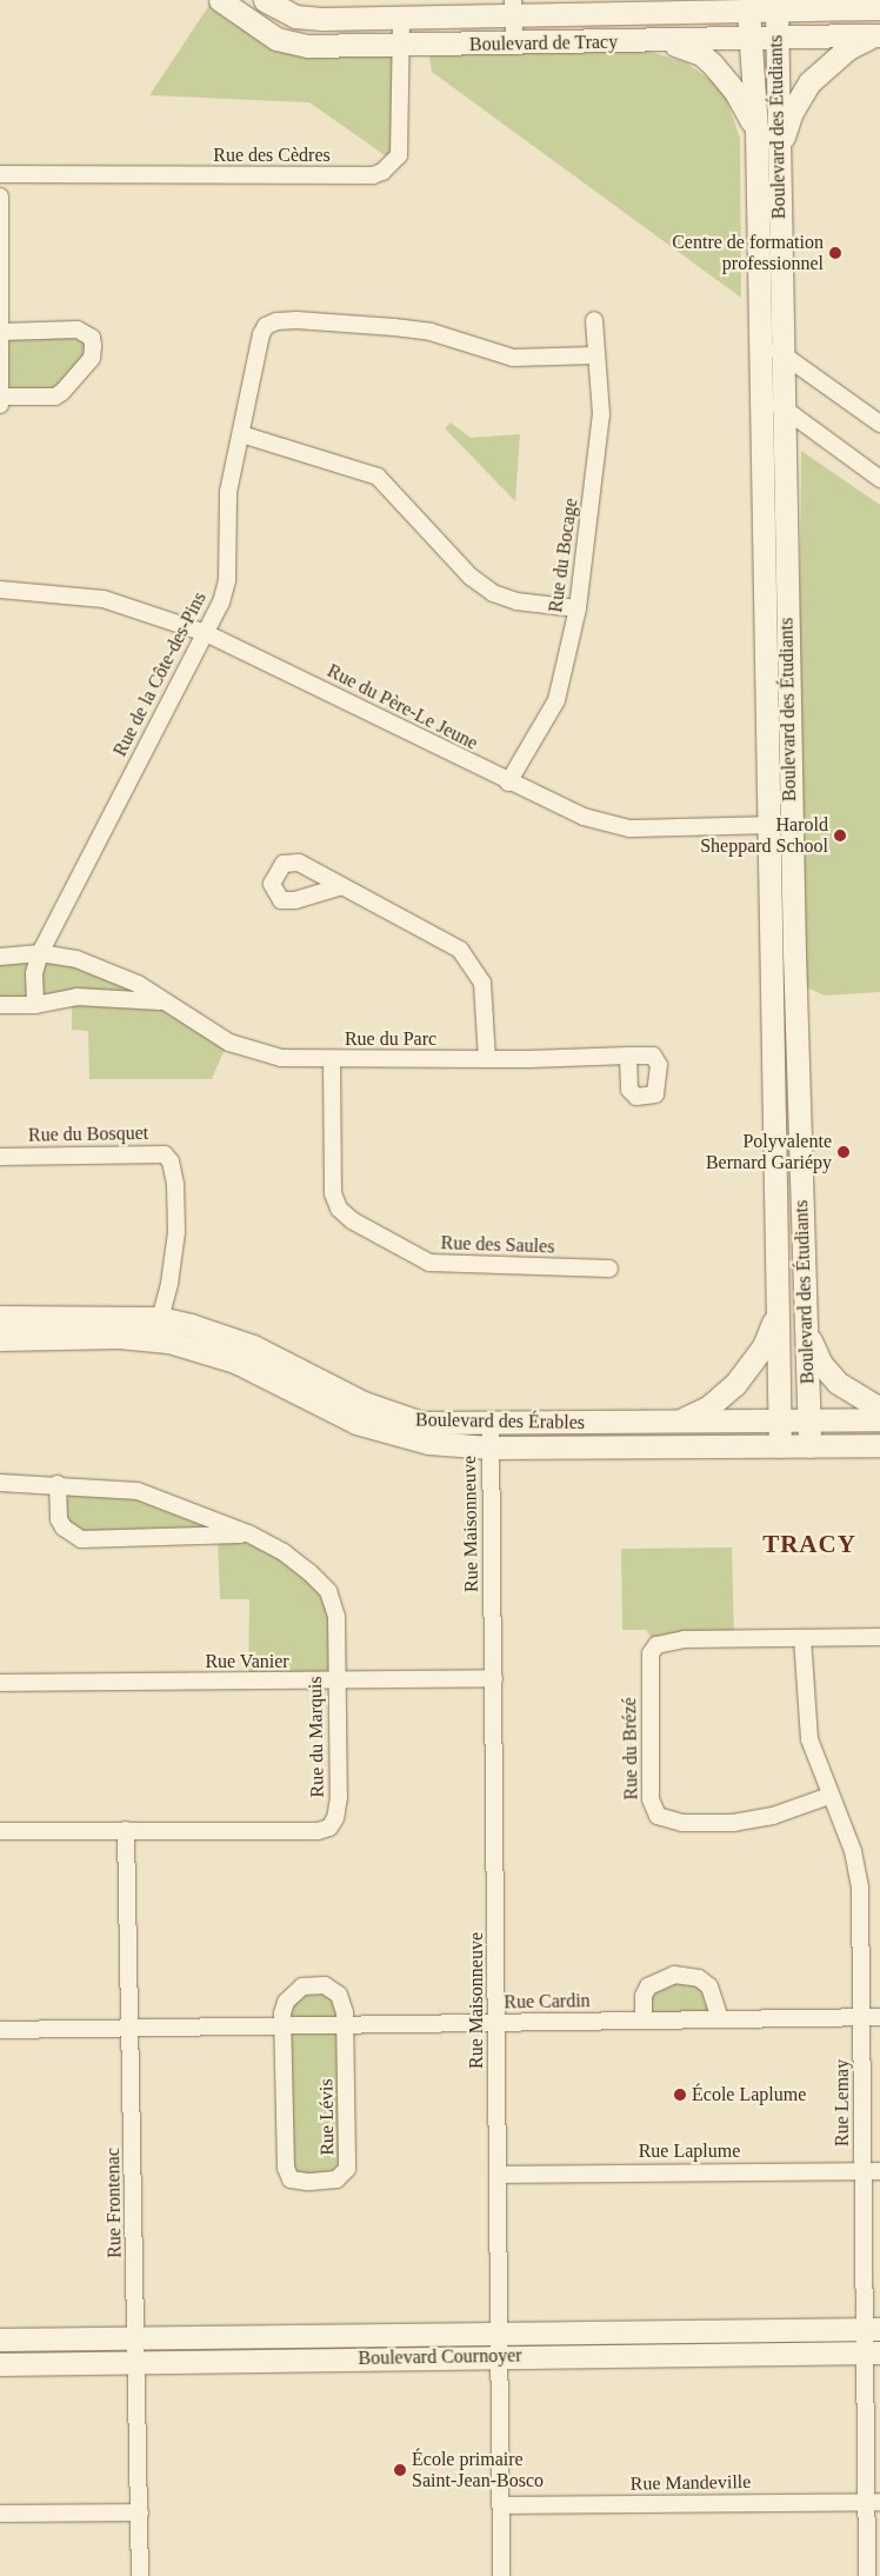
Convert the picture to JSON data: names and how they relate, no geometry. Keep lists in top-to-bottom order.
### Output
{
  "streets": {
    "street": [
      "Boulevard de Tracy",
      "Boulevard des Étudiants",
      "Rue des Cèdres",
      "Rue du Bocage",
      "Rue de la Côte-des-Pins",
      "Rue du Père-Le Jeune",
      "Rue du Parc",
      "Rue du Bosquet",
      "Rue des Saules",
      "Boulevard des Érables",
      "Rue Maisonneuve",
      "Rue Vanier",
      "Rue du Marquis",
      "Rue du Brézé",
      "Rue Cardin",
      "Rue Lemay",
      "Rue Lévis",
      "Rue Laplume",
      "Rue Frontenac",
      "Boulevard Cournoyer",
      "Rue Mandeville"
    ]
  },
  "crossings": [
    ["Boulevard de Tracy", "Boulevard des Étudiants"],
    ["Boulevard de Tracy", "Rue des Cèdres"],
    ["Boulevard des Étudiants", "Rue du Père-Le Jeune"],
    ["Boulevard des Étudiants", "Boulevard des Érables"],
    ["Rue du Bocage", "Rue de la Côte-des-Pins"],
    ["Rue du Bocage", "Rue du Père-Le Jeune"],
    ["Rue de la Côte-des-Pins", "Rue du Père-Le Jeune"],
    ["Rue de la Côte-des-Pins", "Rue du Parc"],
    ["Rue du Parc", "Rue des Saules"],
    ["Rue du Bosquet", "Boulevard des Érables"],
    ["Boulevard des Érables", "Rue Maisonneuve"],
    ["Rue Maisonneuve", "Rue Vanier"],
    ["Rue Maisonneuve", "Rue Cardin"],
    ["Rue Maisonneuve", "Rue Laplume"],
    ["Rue Maisonneuve", "Boulevard Cournoyer"],
    ["Rue Maisonneuve", "Rue Mandeville"],
    ["Rue Vanier", "Rue du Marquis"],
    ["Rue du Marquis", "Rue Frontenac"],
    ["Rue du Brézé", "Rue Lemay"],
    ["Rue Cardin", "Rue Lemay"],
    ["Rue Cardin", "Rue Lévis"],
    ["Rue Cardin", "Rue Frontenac"],
    ["Rue Lemay", "Rue Laplume"],
    ["Rue Lemay", "Boulevard Cournoyer"],
    ["Rue Lemay", "Rue Mandeville"],
    ["Rue Frontenac", "Boulevard Cournoyer"]
  ],
  "districts": ["TRACY"],
  "places": [
    "Centre de formation professionnel",
    "Harold Sheppard School",
    "Polyvalente Bernard Gariépy",
    "École Laplume",
    "École primaire Saint-Jean-Bosco"
  ]
}
